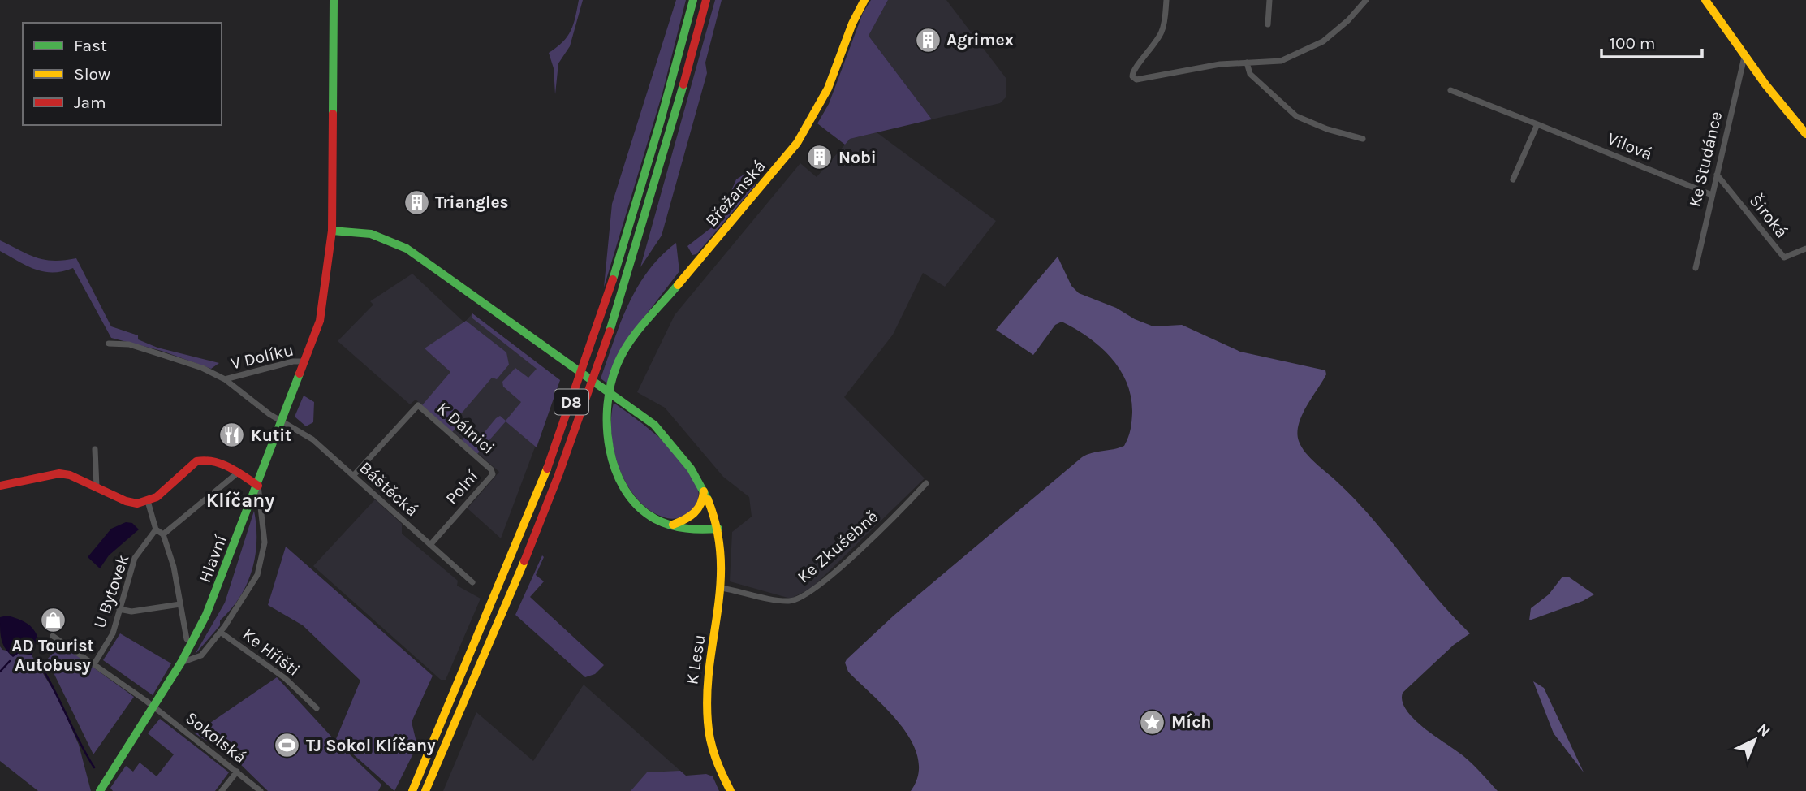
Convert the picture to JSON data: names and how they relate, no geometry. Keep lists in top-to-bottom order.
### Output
{
  "streets": {
    "main road": [
      "Břežanská",
      "D8",
      "Hlavní",
      "K Lesu"
    ],
    "street": [
      "Vilová",
      "Ke Studánce",
      "Široká",
      "V Dolíku",
      "K Dálnici",
      "Polní",
      "Báštěcká",
      "Ke Zkušebně",
      "U Bytovek",
      "Ke Hřišti",
      "Sokolská"
    ]
  },
  "crossings": [
    ["Vilová", "Ke Studánce"],
    ["Ke Studánce", "Široká"],
    ["Břežanská", "K Lesu"],
    ["V Dolíku", "Báštěcká"],
    ["V Dolíku", "Hlavní"],
    ["K Dálnici", "Polní"],
    ["K Dálnici", "Báštěcká"],
    ["Polní", "Báštěcká"],
    ["Báštěcká", "Hlavní"],
    ["Ke Zkušebně", "K Lesu"],
    ["Hlavní", "Ke Hřišti"],
    ["Hlavní", "Sokolská"],
    ["U Bytovek", "Sokolská"]
  ],
  "districts": ["Klíčany"],
  "places": {
    "building": ["Agrimex", "Nobi", "Triangles"],
    "restaurant": ["Kutit"],
    "shop": ["AD Tourist Autobusy"],
    "place": ["Mích"],
    "sports": ["TJ Sokol Klíčany"]
  },
  "legend": ["Fast", "Slow", "Jam"],
  "scale_bar": "100 m",
  "north": "top right"
}
